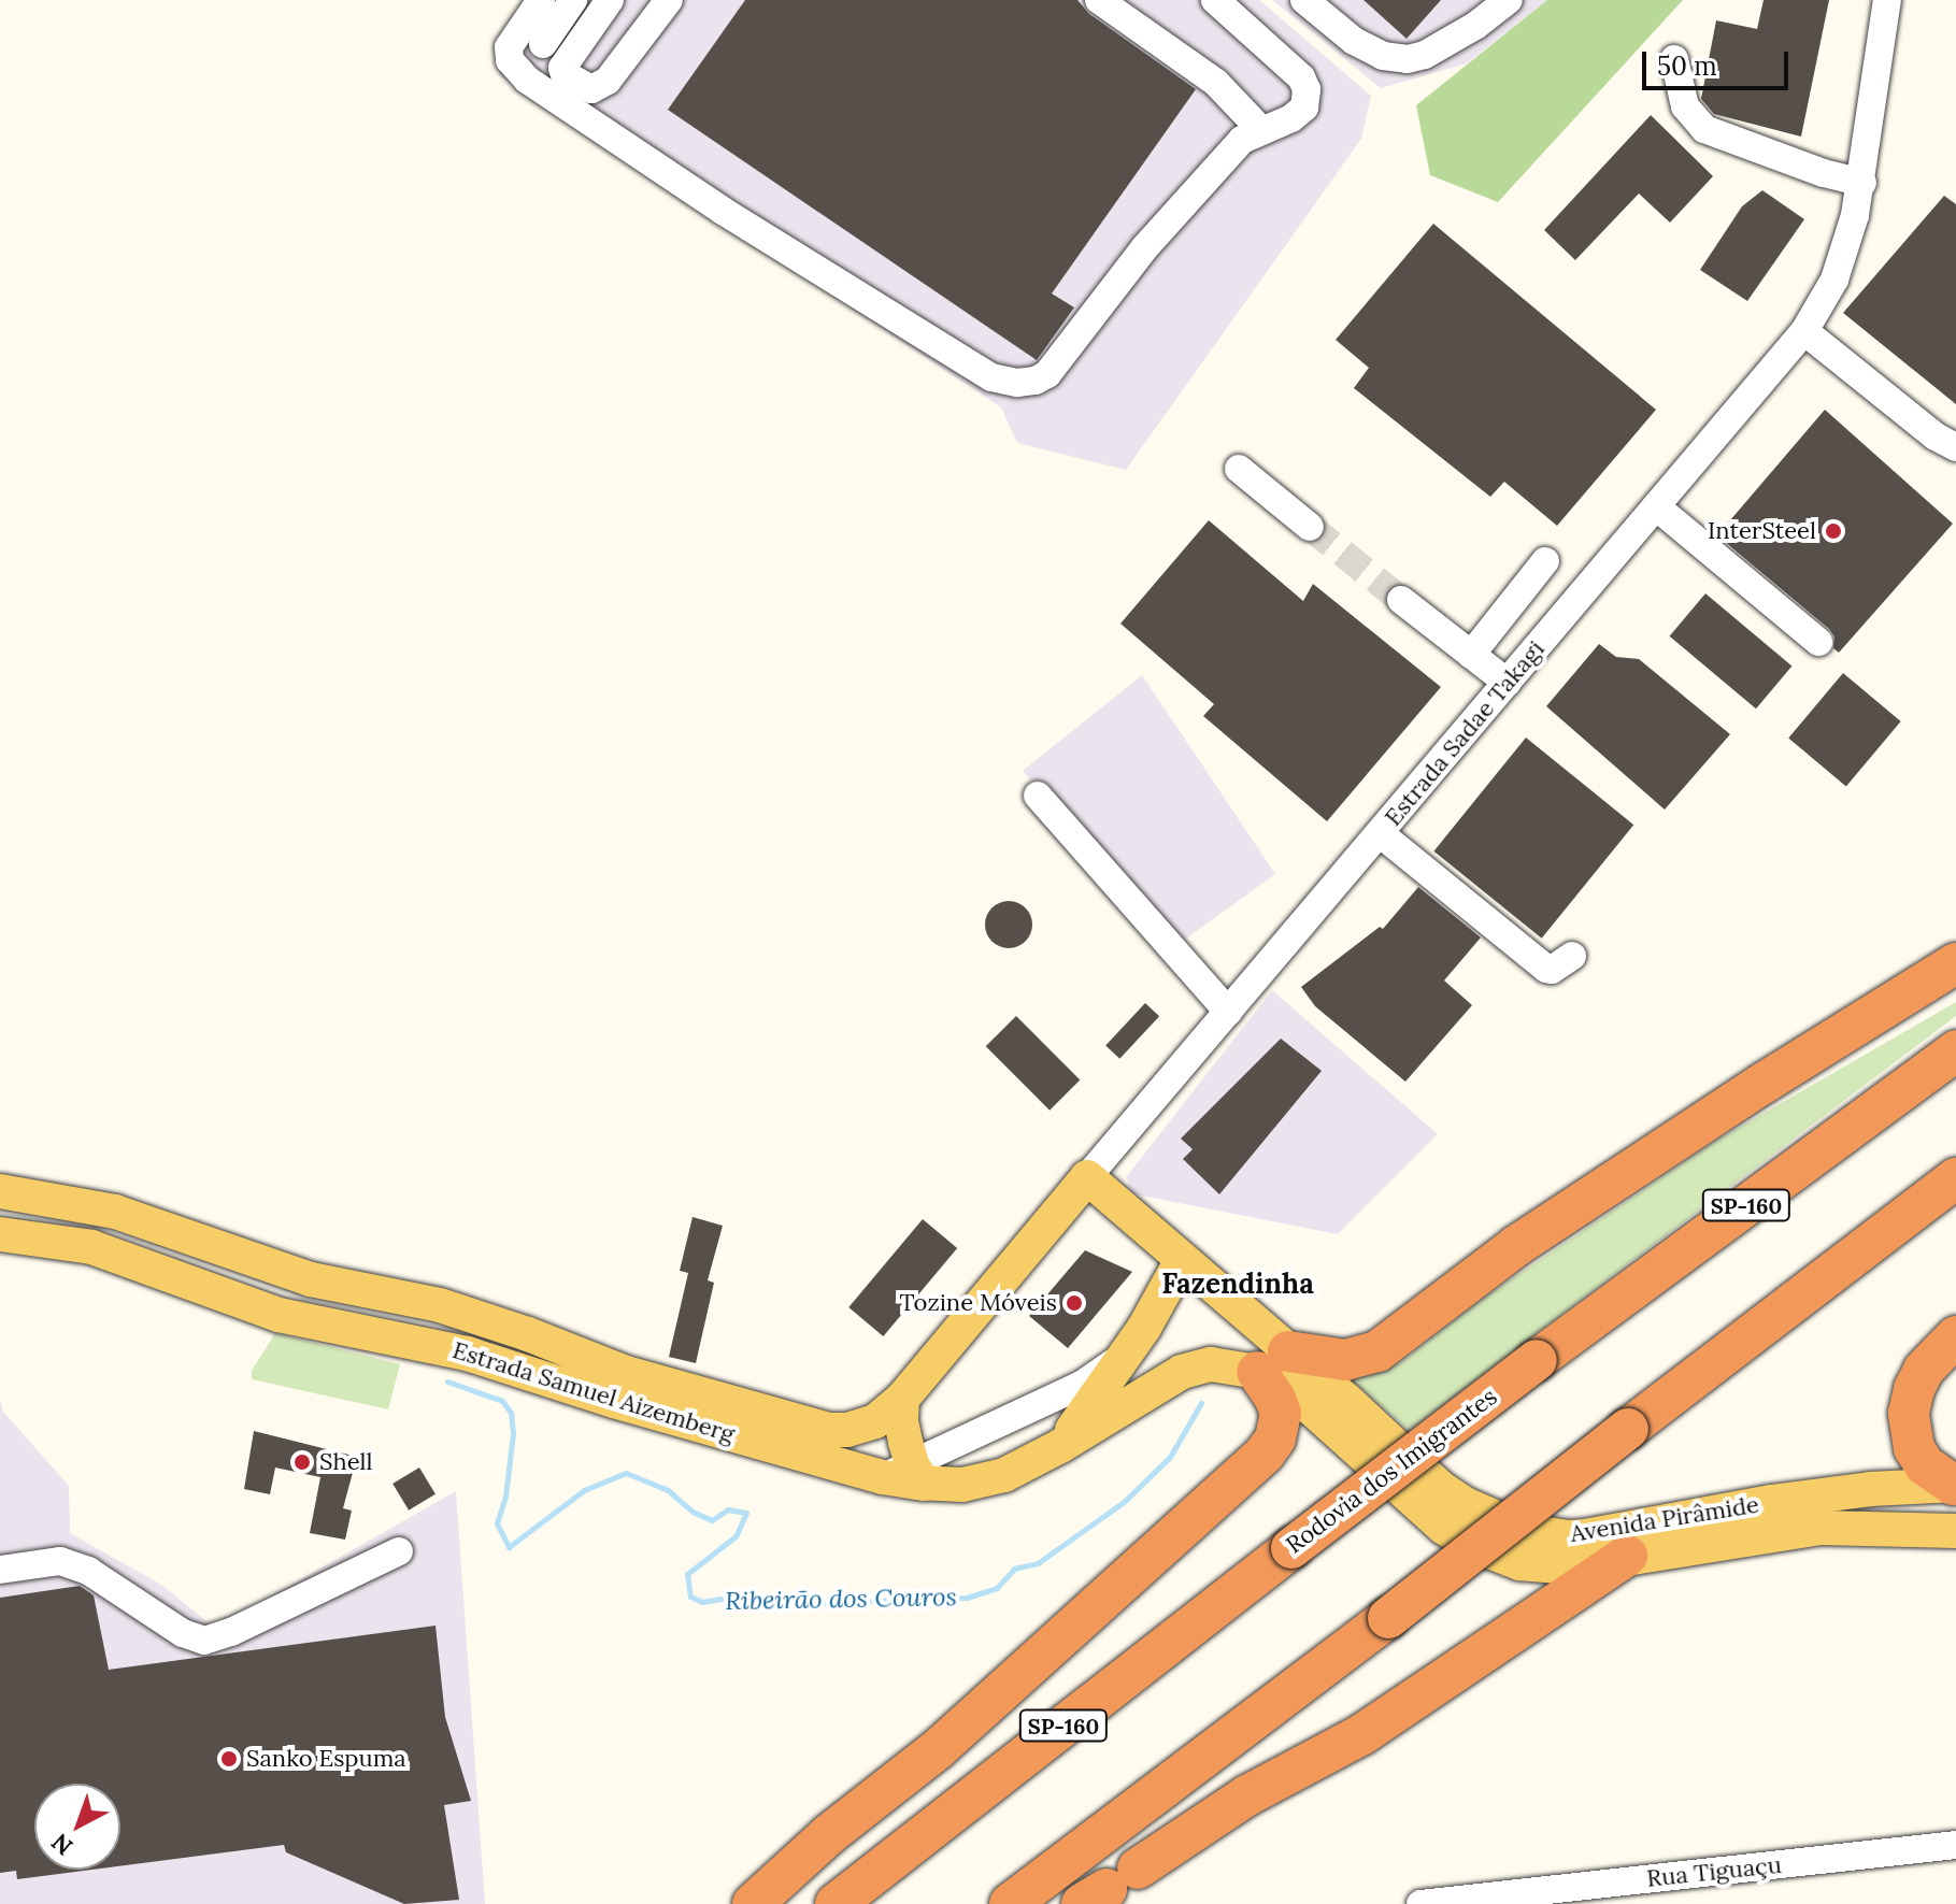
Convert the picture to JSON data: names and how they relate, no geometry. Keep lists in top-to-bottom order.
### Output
{
  "streets": {
    "highway": ["SP-160", "Rodovia dos Imigrantes"],
    "main road": ["Estrada Sadae Takagi", "Estrada Samuel Aizemberg", "Avenida Pirâmide"],
    "street": ["Rua Tiguaçu"]
  },
  "crossings": [
    ["Estrada Sadae Takagi", "Estrada Samuel Aizemberg"],
    ["Estrada Sadae Takagi", "Avenida Pirâmide"],
    ["Estrada Samuel Aizemberg", "Avenida Pirâmide"]
  ],
  "districts": ["Fazendinha"],
  "water": ["Ribeirão dos Couros"],
  "places": [
    "InterSteel",
    "Tozine Móveis",
    "Shell",
    "Sanko Espuma"
  ],
  "scale_bar": "50 m",
  "north": "bottom left"
}
